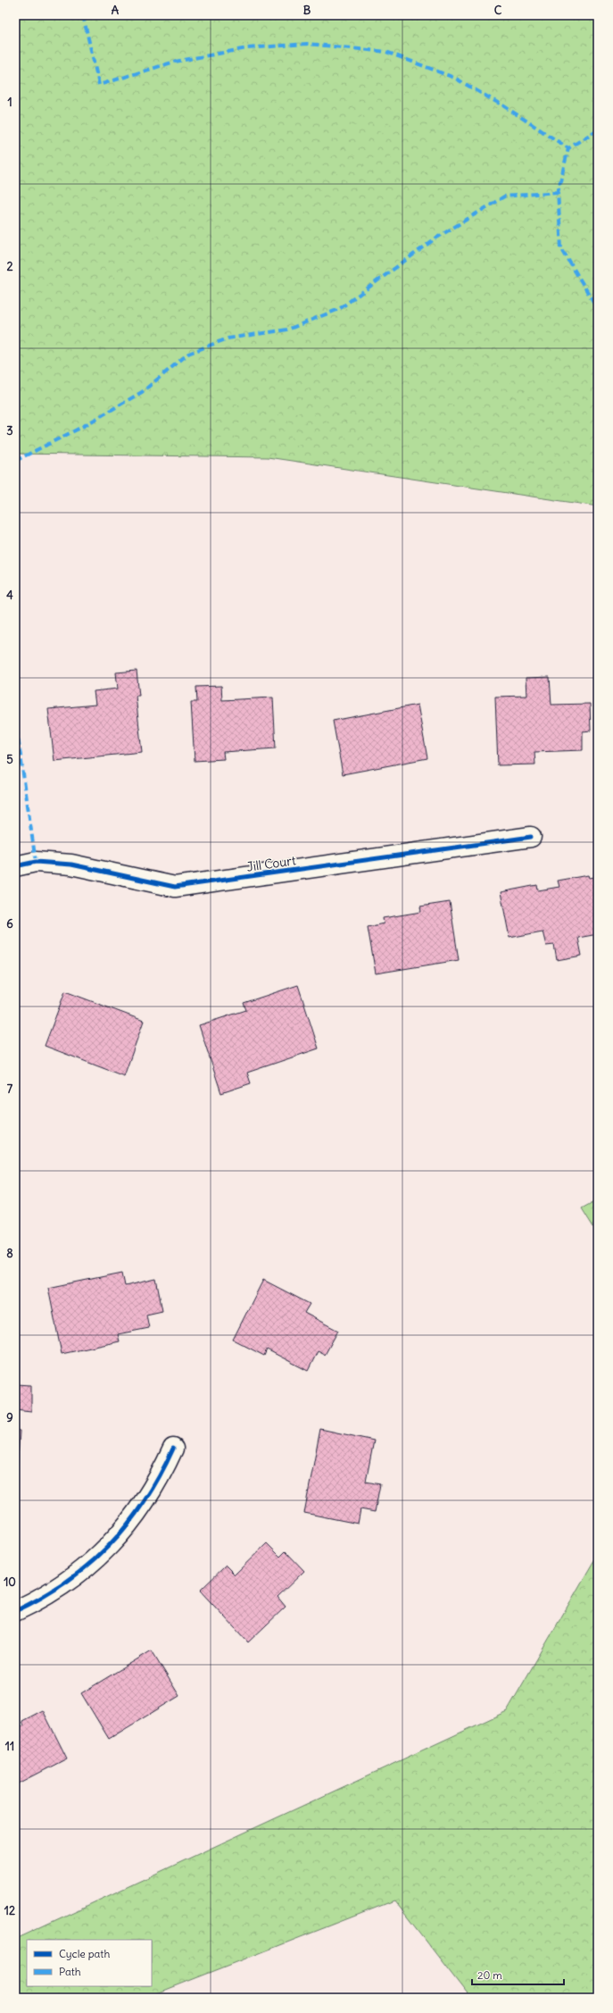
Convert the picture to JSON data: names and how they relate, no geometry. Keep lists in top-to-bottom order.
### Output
{
  "streets": {
    "street": ["Jill Court"]
  },
  "legend": ["Cycle path", "Path"],
  "scale_bar": "20 m",
  "grid": {
    "columns": ["A", "B", "C"],
    "rows": [
      "1",
      "2",
      "3",
      "4",
      "5",
      "6",
      "7",
      "8",
      "9",
      "10",
      "11",
      "12"
    ]
  }
}
